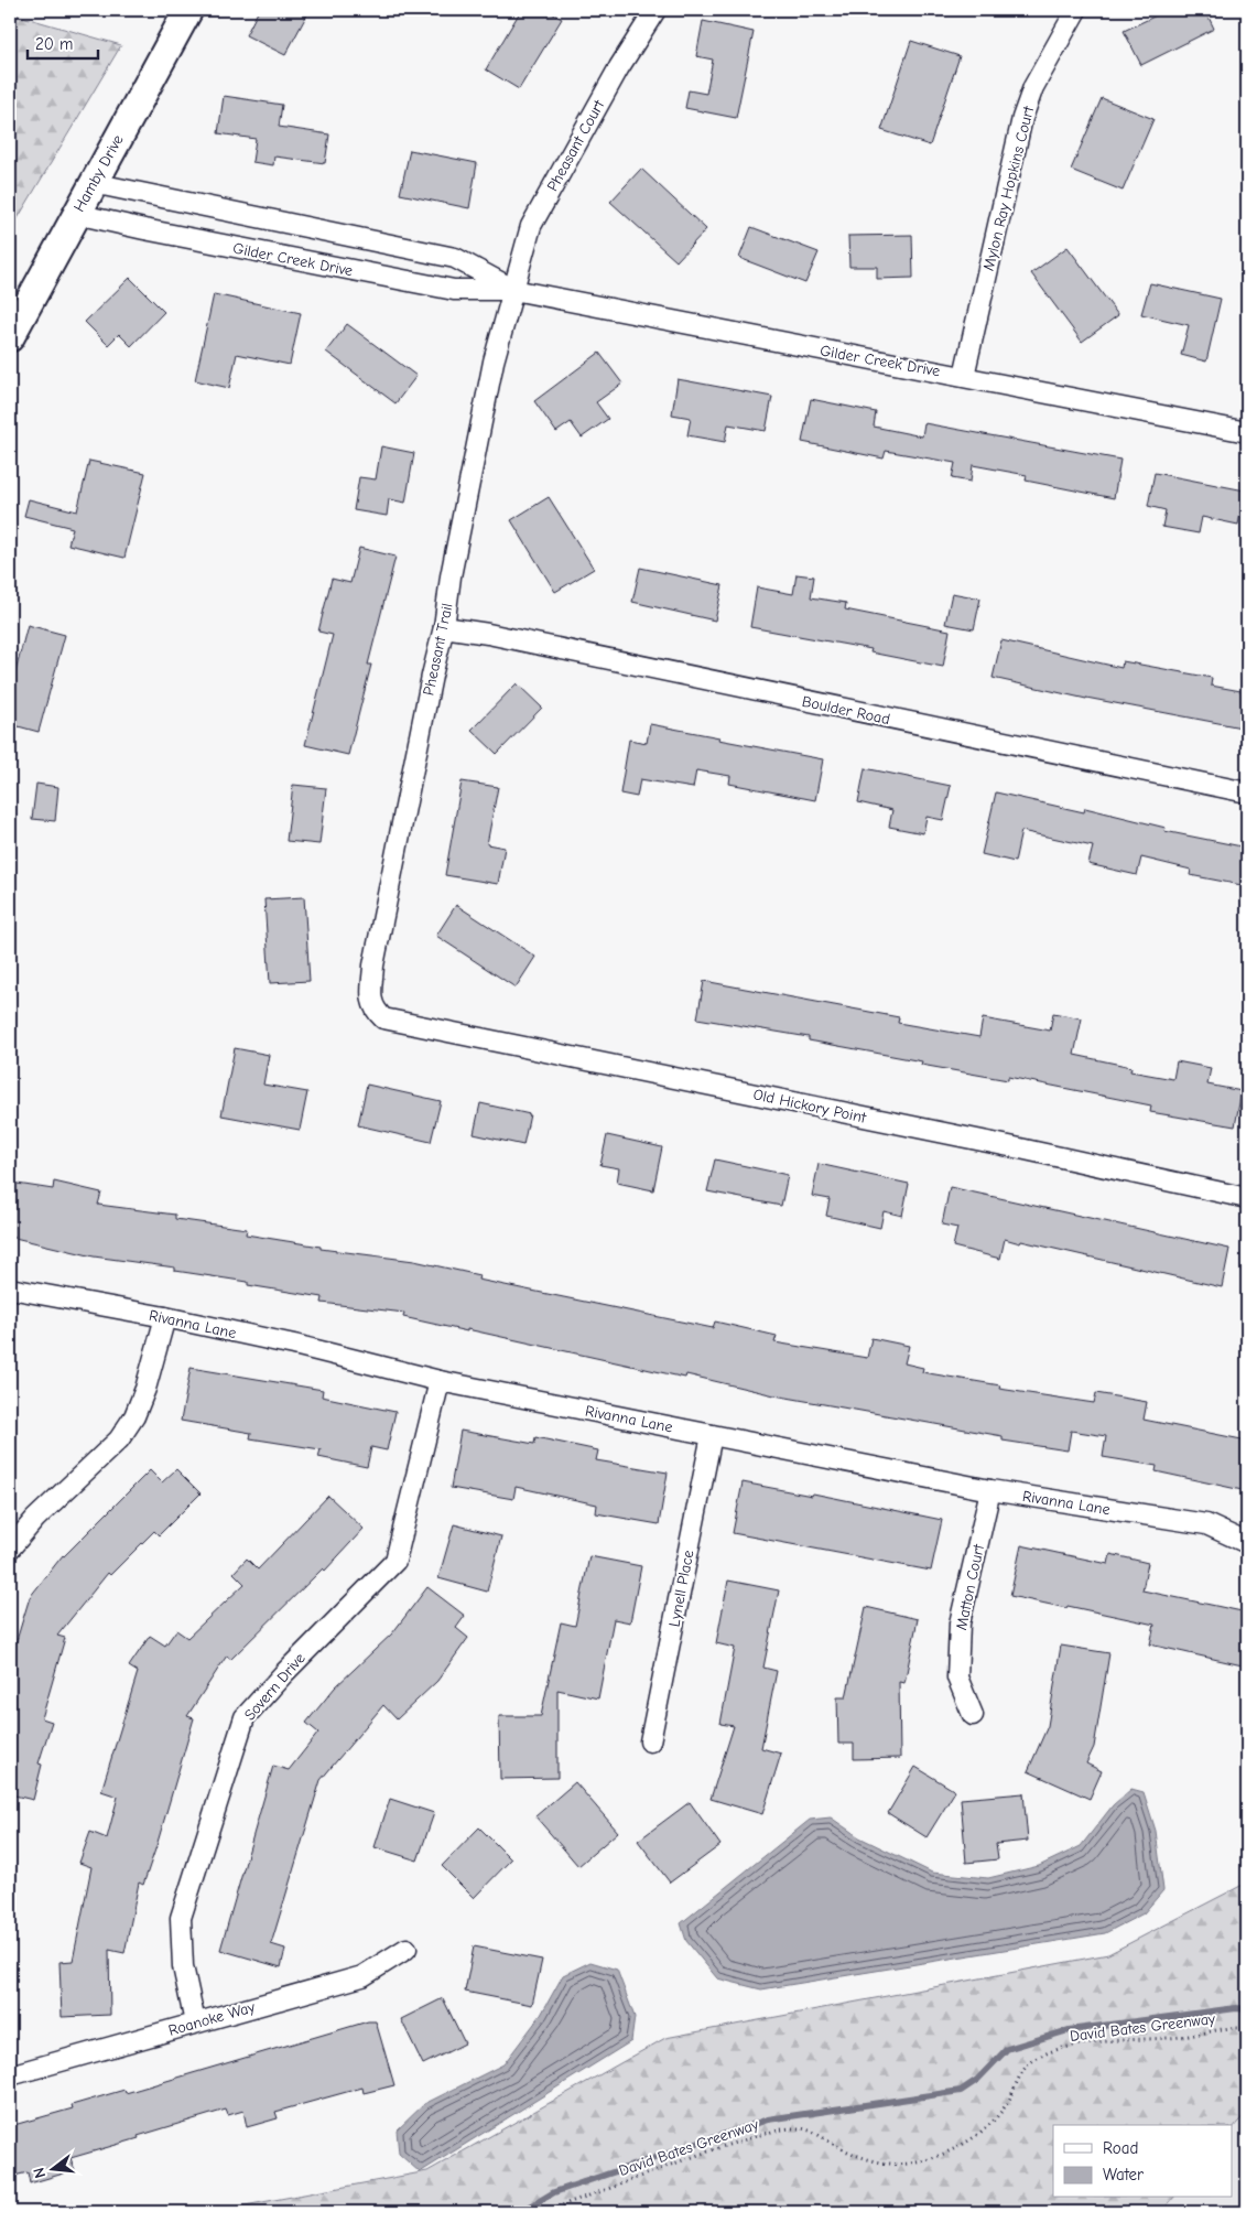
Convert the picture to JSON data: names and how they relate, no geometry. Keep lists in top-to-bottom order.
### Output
{
  "streets": {
    "street": [
      "Pheasant Court",
      "Hamby Drive",
      "Mylon Ray Hopkins Court",
      "Gilder Creek Drive",
      "Pheasant Trail",
      "Boulder Road",
      "Old Hickory Point",
      "Rivanna Lane",
      "Matton Court",
      "Lynell Place",
      "Sovern Drive",
      "Roanoke Way"
    ],
    "path": ["David Bates Greenway"]
  },
  "crossings": [
    ["Pheasant Court", "Gilder Creek Drive"],
    ["Pheasant Court", "Pheasant Trail"],
    ["Hamby Drive", "Gilder Creek Drive"],
    ["Mylon Ray Hopkins Court", "Gilder Creek Drive"],
    ["Gilder Creek Drive", "Pheasant Trail"],
    ["Pheasant Trail", "Boulder Road"],
    ["Pheasant Trail", "Old Hickory Point"],
    ["Rivanna Lane", "Matton Court"],
    ["Rivanna Lane", "Lynell Place"],
    ["Rivanna Lane", "Sovern Drive"],
    ["Sovern Drive", "Roanoke Way"]
  ],
  "legend": ["Road", "Water"],
  "scale_bar": "20 m",
  "north": "left"
}
